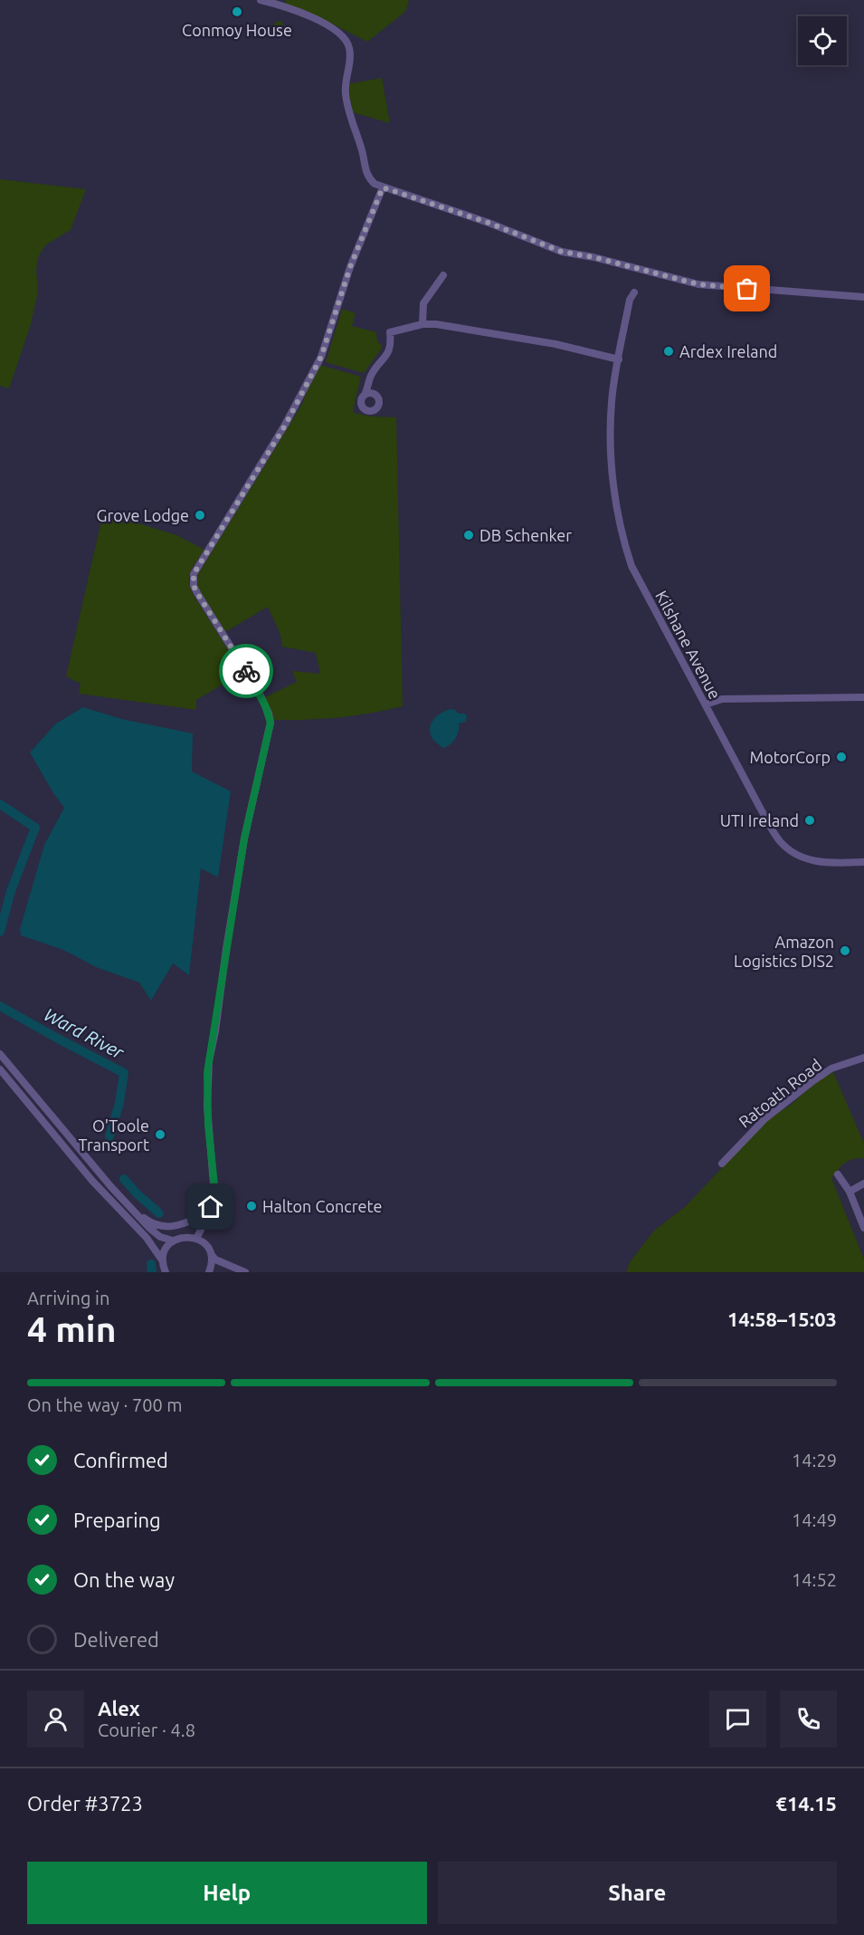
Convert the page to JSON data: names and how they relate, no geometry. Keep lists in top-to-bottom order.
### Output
{
  "streets": {
    "street": ["Kilshane Avenue", "Ratoath Road"]
  },
  "water": ["Ward River"],
  "places": [
    "Conmoy House",
    "Ardex Ireland",
    "Grove Lodge",
    "DB Schenker",
    "MotorCorp",
    "UTI Ireland",
    "Amazon Logistics DIS2",
    "O'Toole Transport",
    "Halton Concrete"
  ],
  "page": {
    "heading": ["4 min", "Arriving in", "14:58–15:03"],
    "panel": [
      "Alex",
      "Courier · 4.8",
      "Order #3723",
      "€14.15"
    ],
    "bar": "On the way · 700 m",
    "list": [
      ["Confirmed", "14:29"],
      ["Preparing", "14:49"],
      ["On the way", "14:52"],
      "Delivered"
    ],
    "buttons": ["Help", "Share"]
  }
}
